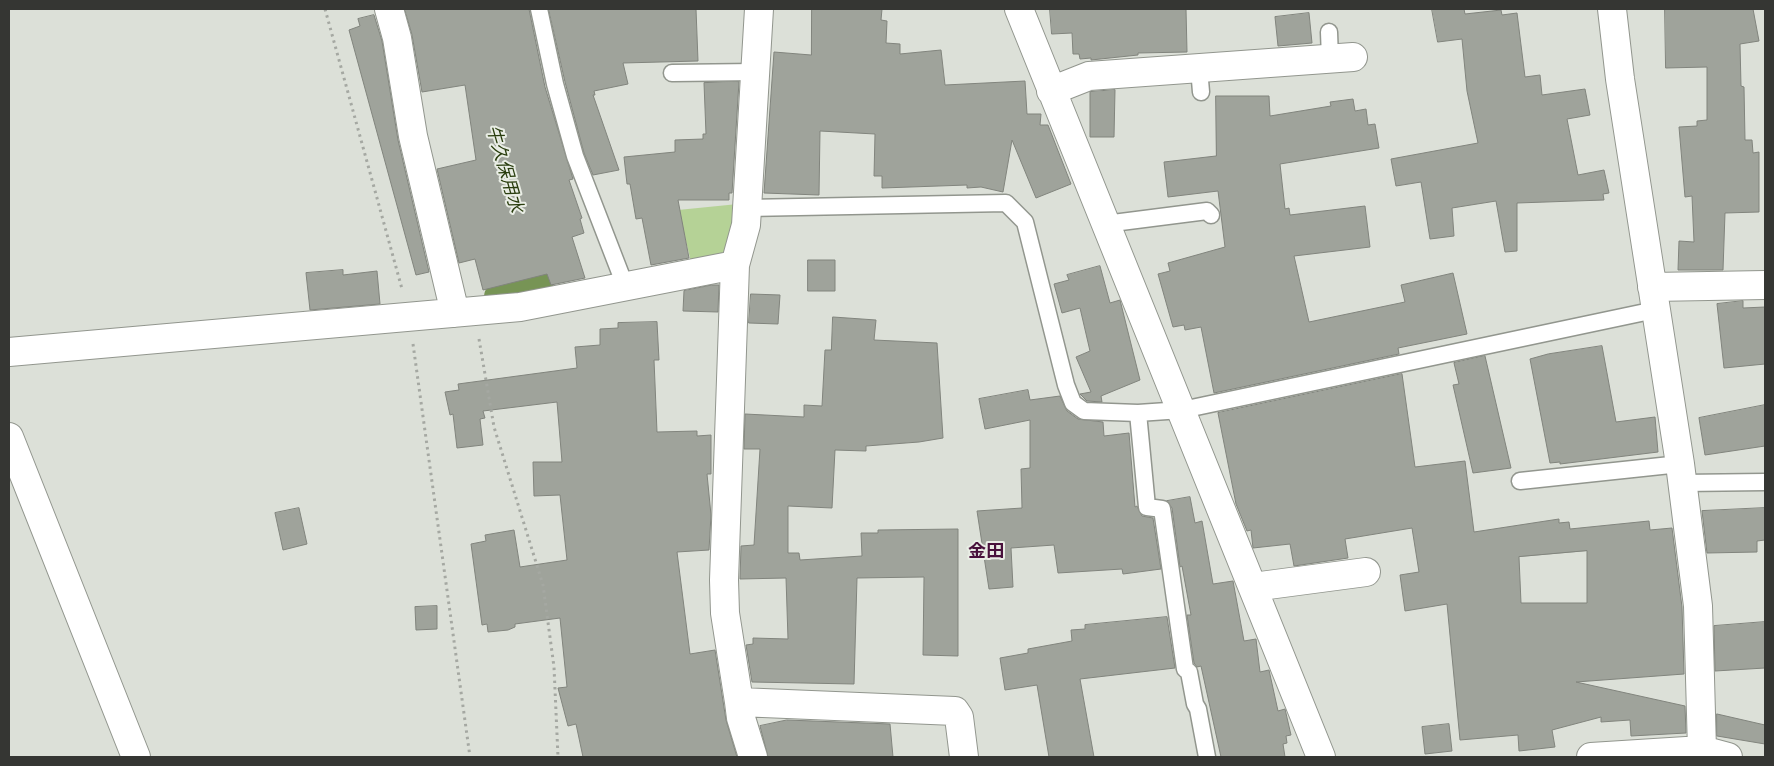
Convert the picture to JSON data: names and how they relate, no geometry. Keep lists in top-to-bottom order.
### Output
{
  "districts": ["金田"],
  "water": ["牛久保用水"]
}
